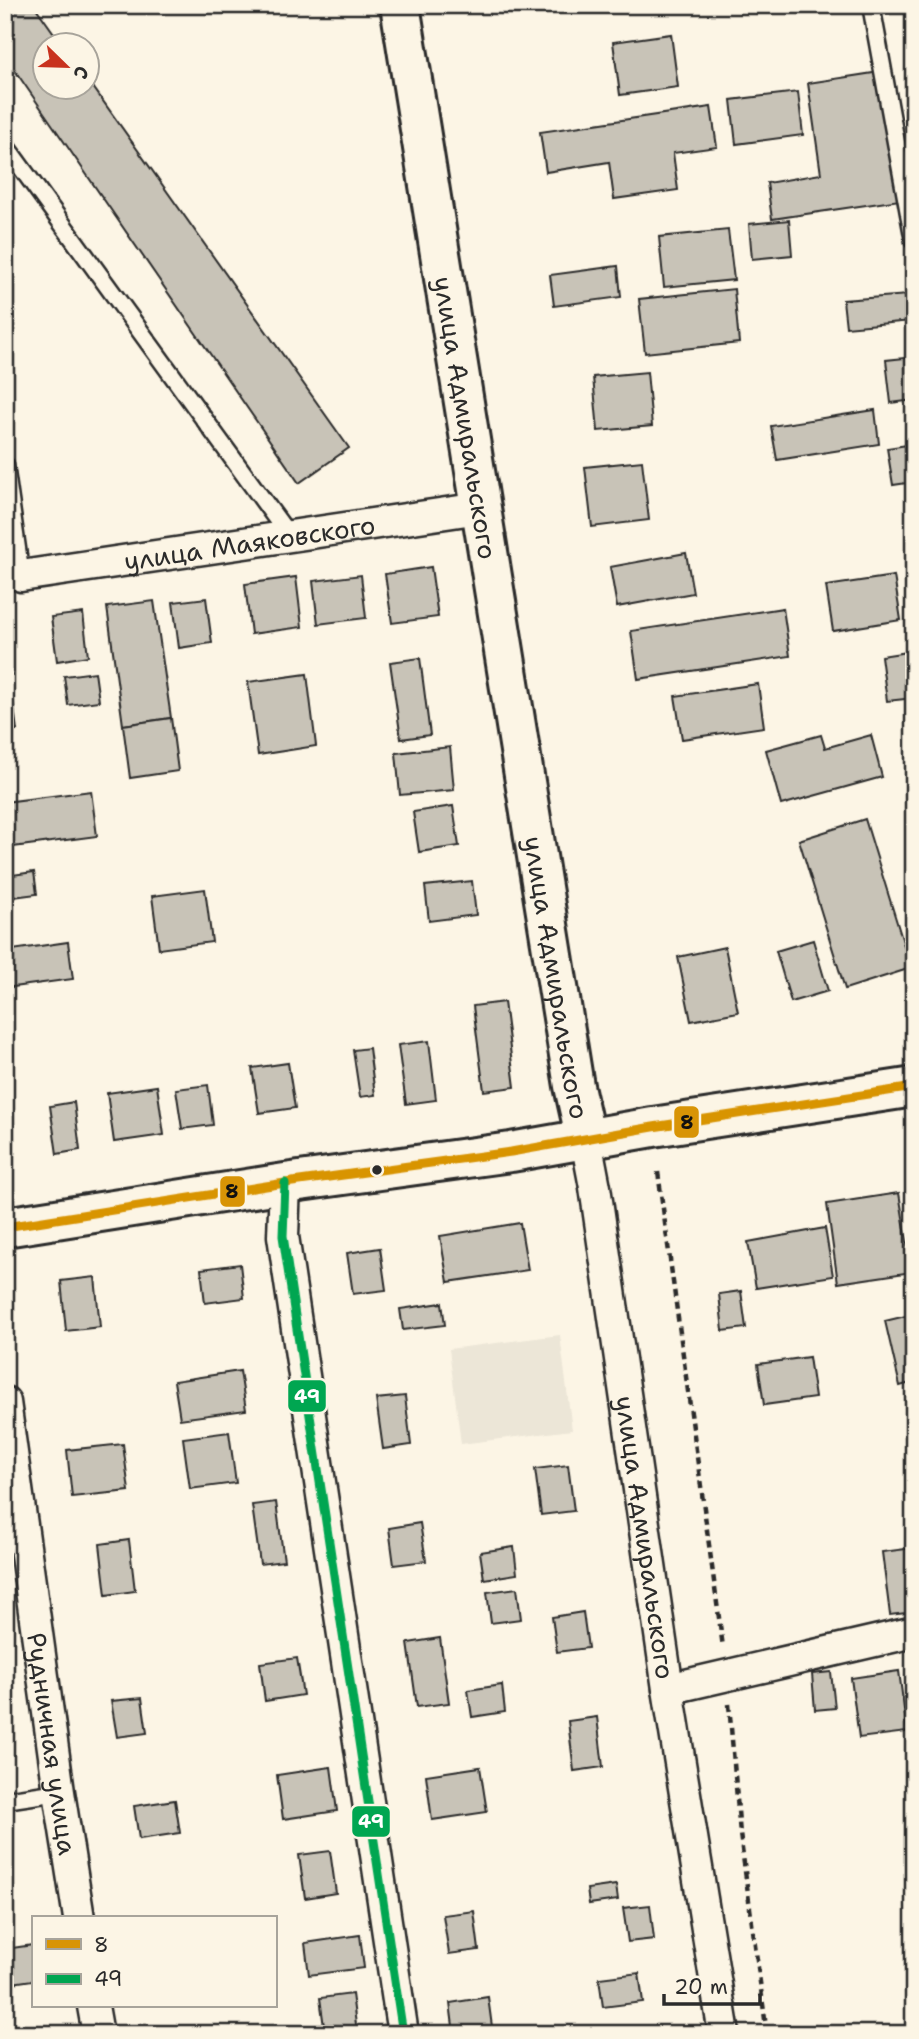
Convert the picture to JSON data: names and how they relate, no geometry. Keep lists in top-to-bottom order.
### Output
{
  "streets": {
    "street": ["улица Адмиральского", "улица Маяковского", "Рудничная улица"]
  },
  "crossings": [
    ["улица Адмиральского", "улица Маяковского"]
  ],
  "lines": ["transit line 8", "transit line 49"],
  "legend": ["8", "49"],
  "scale_bar": "20 m",
  "north": "bottom right"
}
